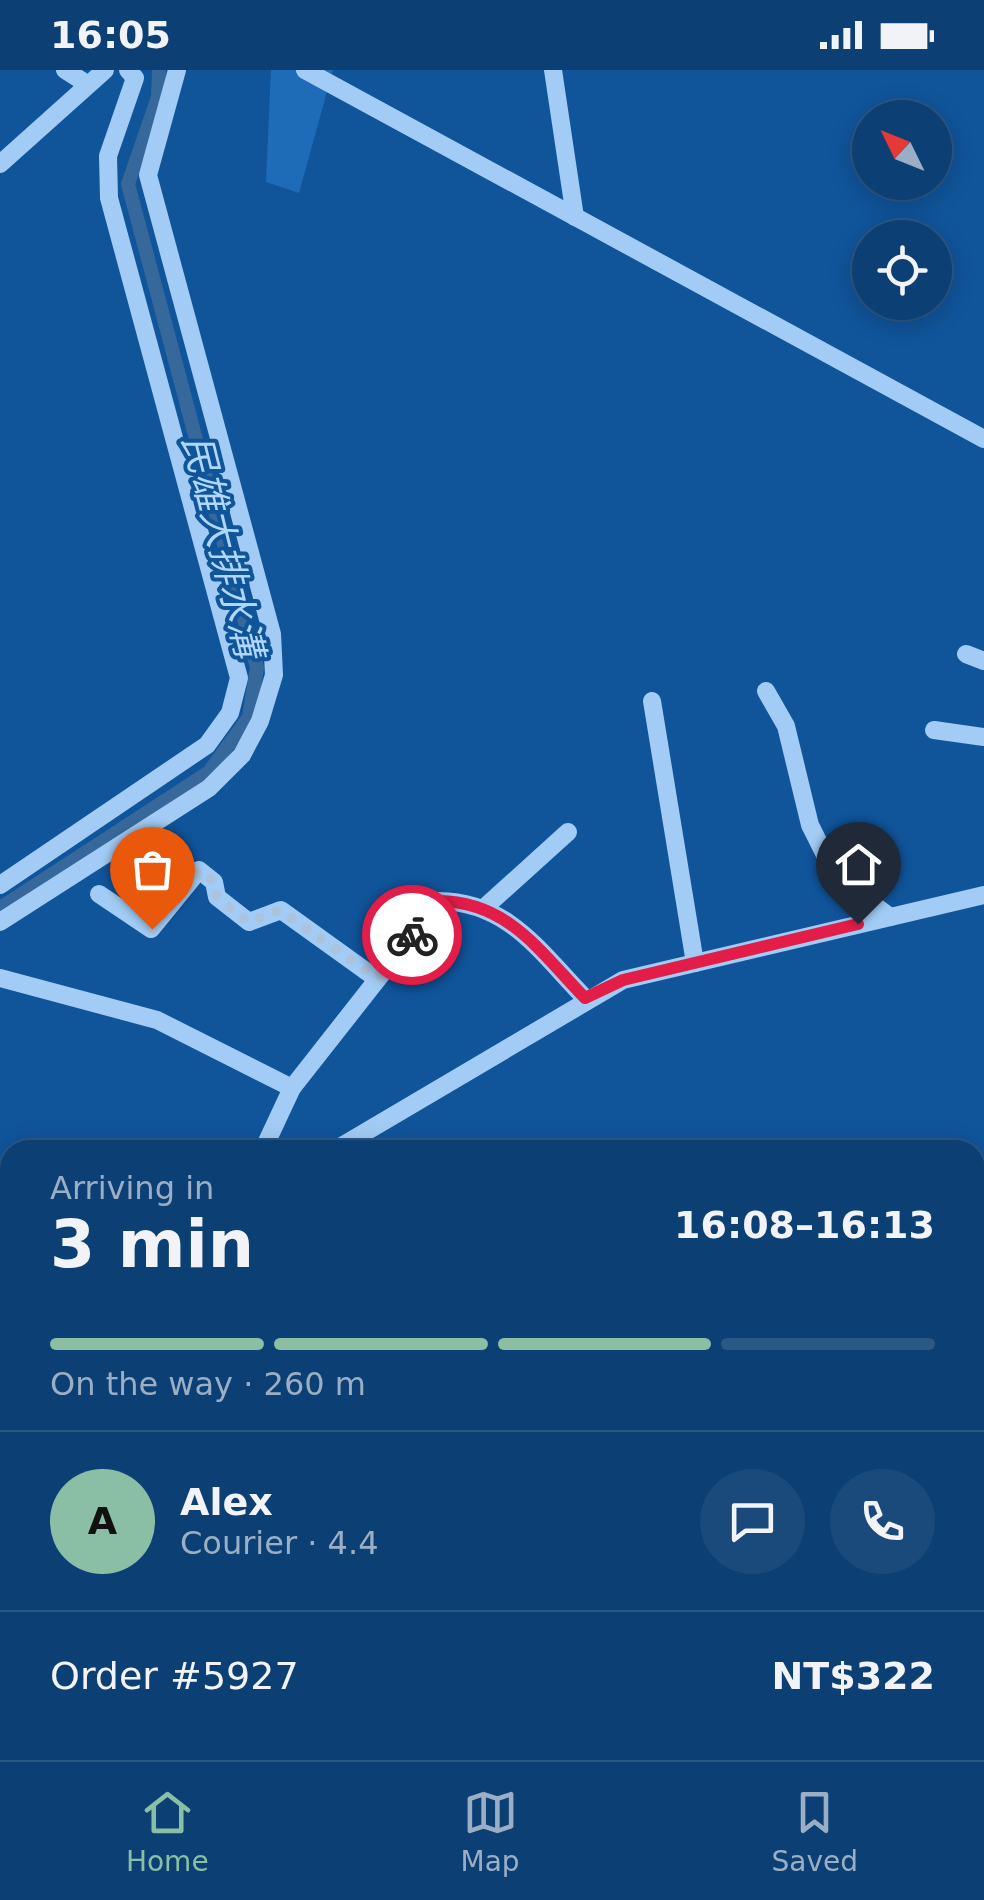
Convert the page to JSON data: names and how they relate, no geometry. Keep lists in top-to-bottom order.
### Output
{
  "water": ["民雄大排水溝"],
  "north": "top left",
  "page": {
    "status": "16:05",
    "heading": ["3 min", "Arriving in", "16:08–16:13"],
    "panel": [
      "Alex",
      "Courier · 4.4",
      "Order #5927",
      "NT$322"
    ],
    "bar": "On the way · 260 m",
    "round": "A",
    "tabs": ["Home", "Map", "Saved"]
  }
}
